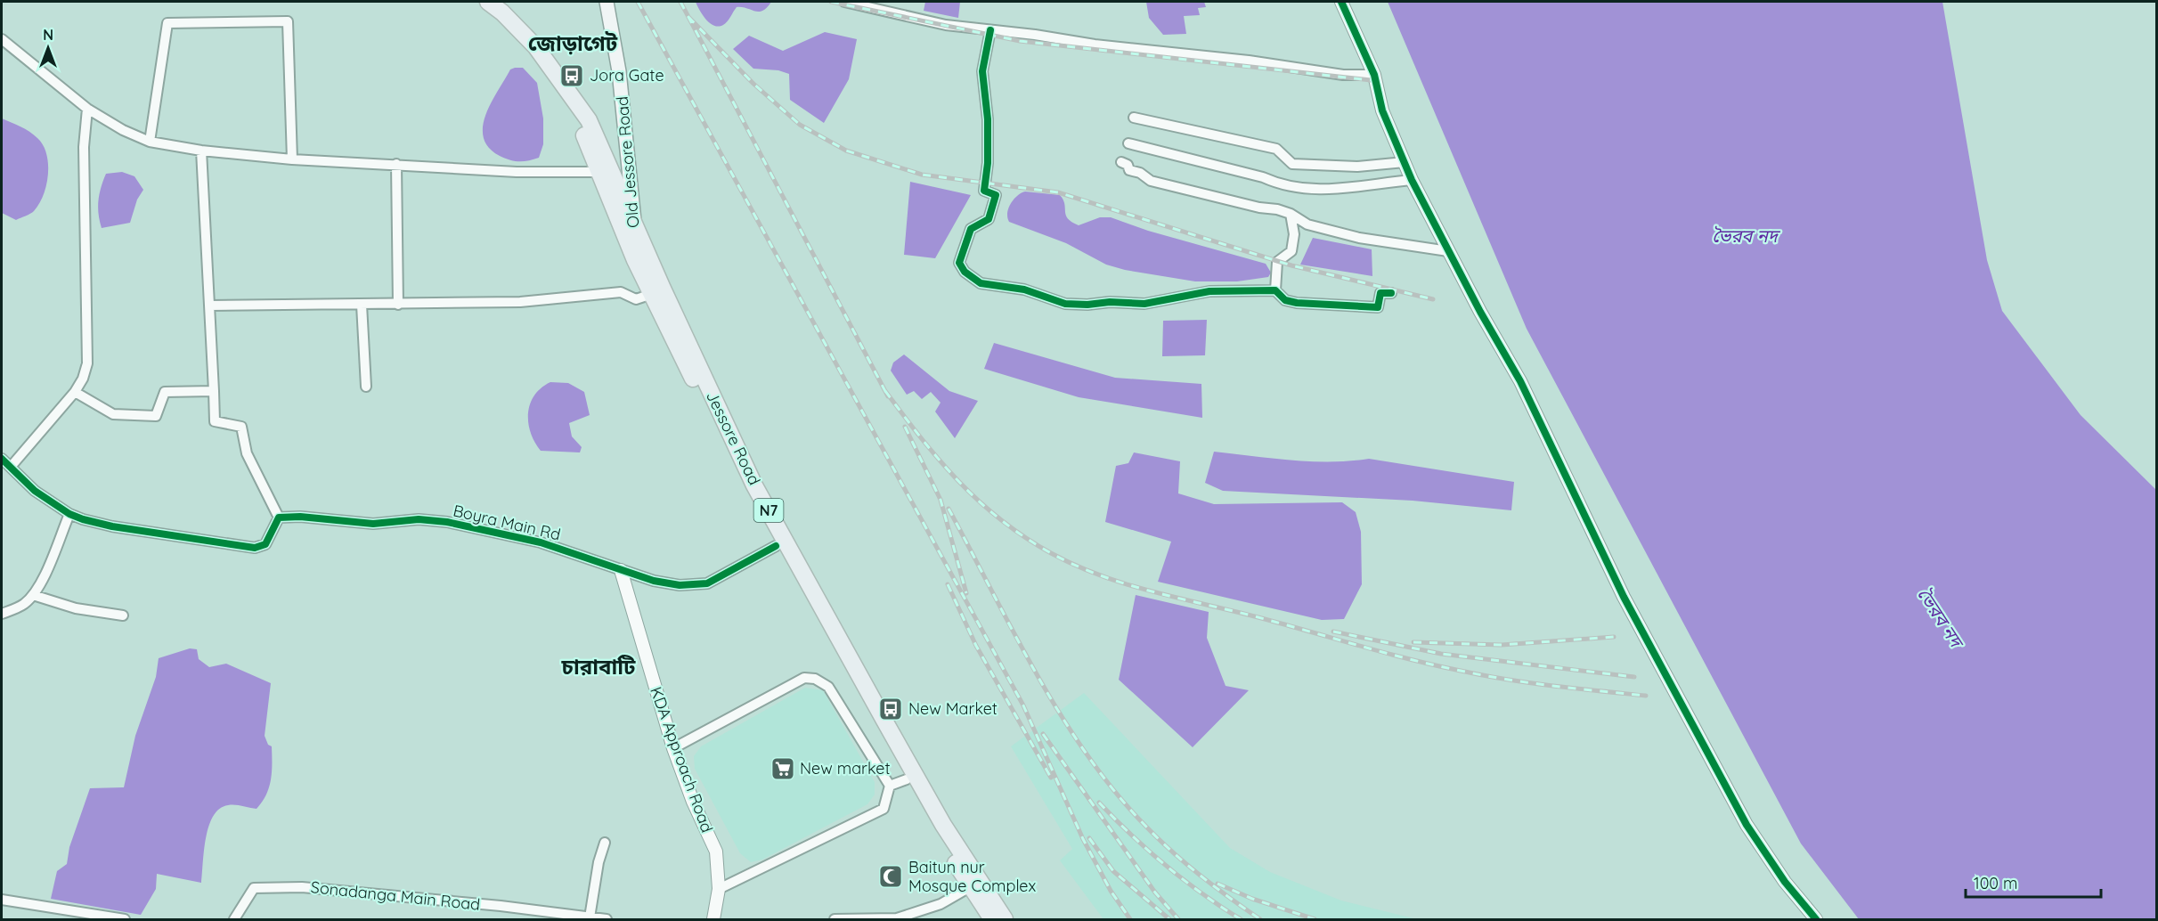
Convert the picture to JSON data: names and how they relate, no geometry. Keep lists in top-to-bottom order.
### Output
{
  "streets": {
    "highway": ["Jessore Road", "N7"],
    "main road": ["Old Jessore Road"],
    "street": ["Boyra Main Rd", "KDA Approach Road", "Sonadanga Main Road"]
  },
  "crossings": [
    ["Old Jessore Road", "Jessore Road"],
    ["Jessore Road", "Boyra Main Rd"],
    ["Boyra Main Rd", "KDA Approach Road"]
  ],
  "districts": ["জোড়াগেট", "চারাবাটি"],
  "water": ["ভৈরব নদ"],
  "places": {
    "bus stop": ["Jora Gate", "New Market"],
    "supermarket": ["New market"],
    "mosque": ["Baitun nur Mosque Complex"]
  },
  "scale_bar": "100 m",
  "north": "top"
}
